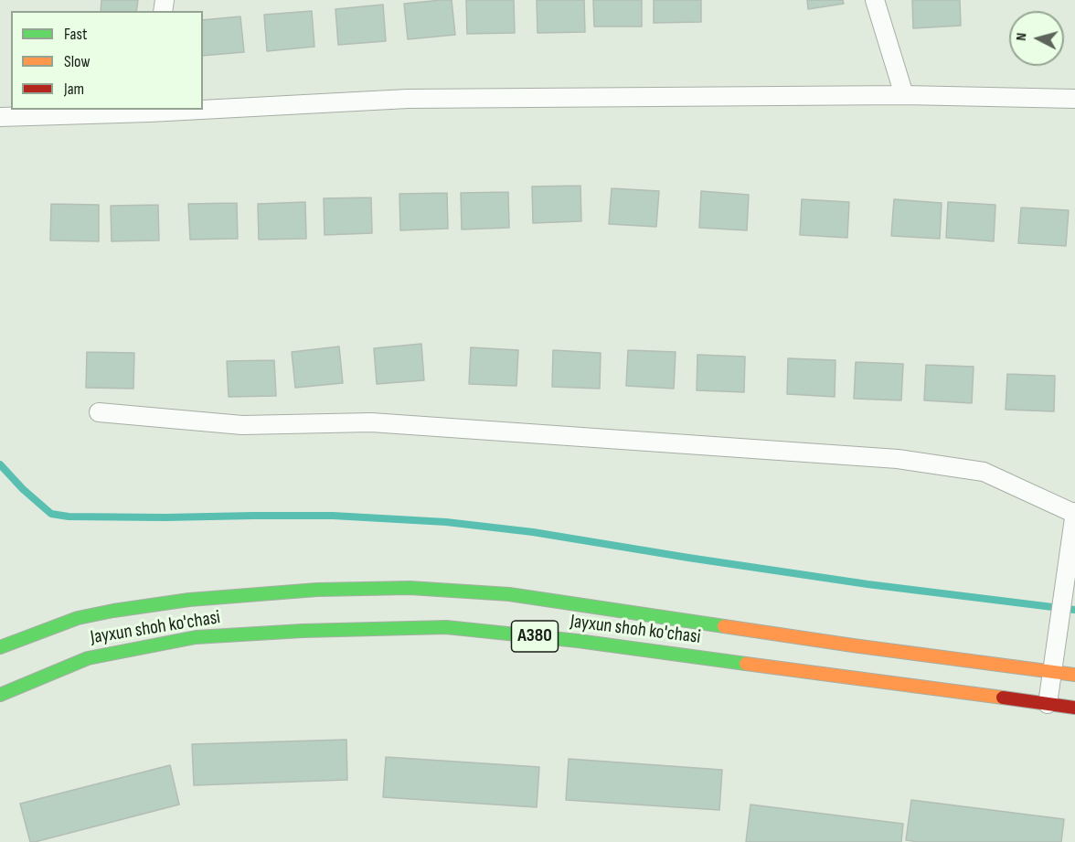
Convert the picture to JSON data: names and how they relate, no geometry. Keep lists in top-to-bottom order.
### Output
{
  "streets": {
    "highway": ["Jayxun shoh ko'chasi", "A380"]
  },
  "legend": ["Fast", "Slow", "Jam"],
  "north": "left"
}
